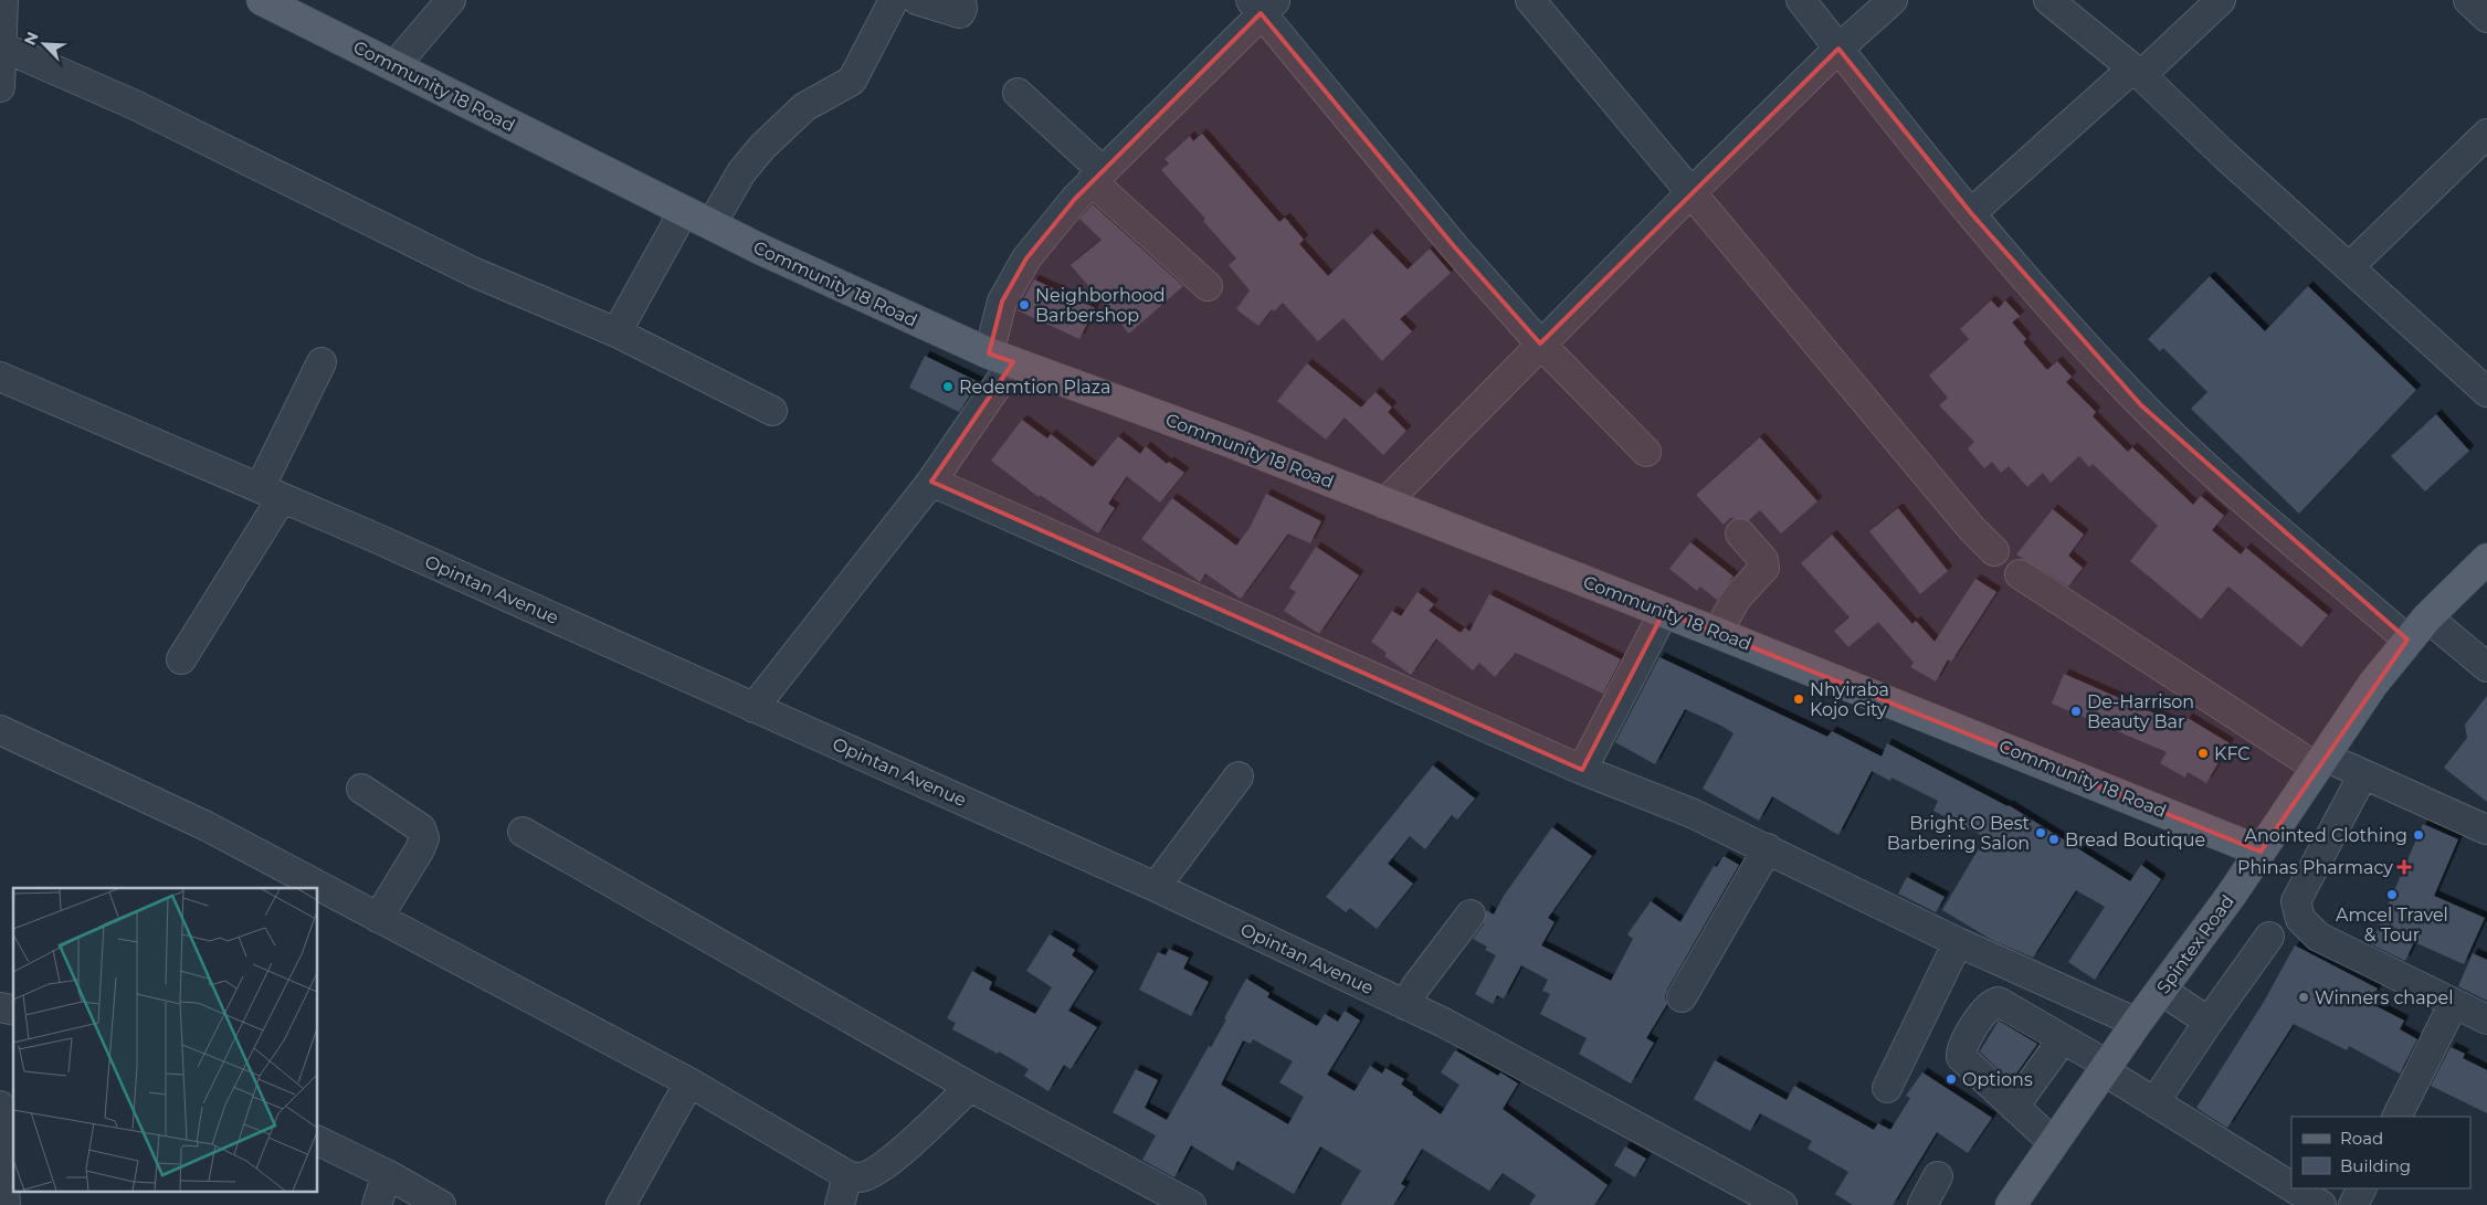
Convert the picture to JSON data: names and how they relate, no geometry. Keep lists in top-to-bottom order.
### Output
{
  "streets": {
    "main road": ["Community 18 Road", "Spintex Road"],
    "street": ["Opintan Avenue"]
  },
  "crossings": [
    ["Community 18 Road", "Spintex Road"]
  ],
  "places": {
    "other": [
      "Neighborhood Barbershop",
      "Redemtion Plaza",
      "Nhyiraba Kojo City",
      "De-Harrison Beauty Bar",
      "KFC",
      "Bright O Best Barbering Salon",
      "Anointed Clothing",
      "Bread Boutique",
      "Amcel Travel & Tour",
      "Winners chapel",
      "Options"
    ],
    "health": ["Phinas Pharmacy"]
  },
  "legend": ["Road", "Building"],
  "north": "top left"
}
